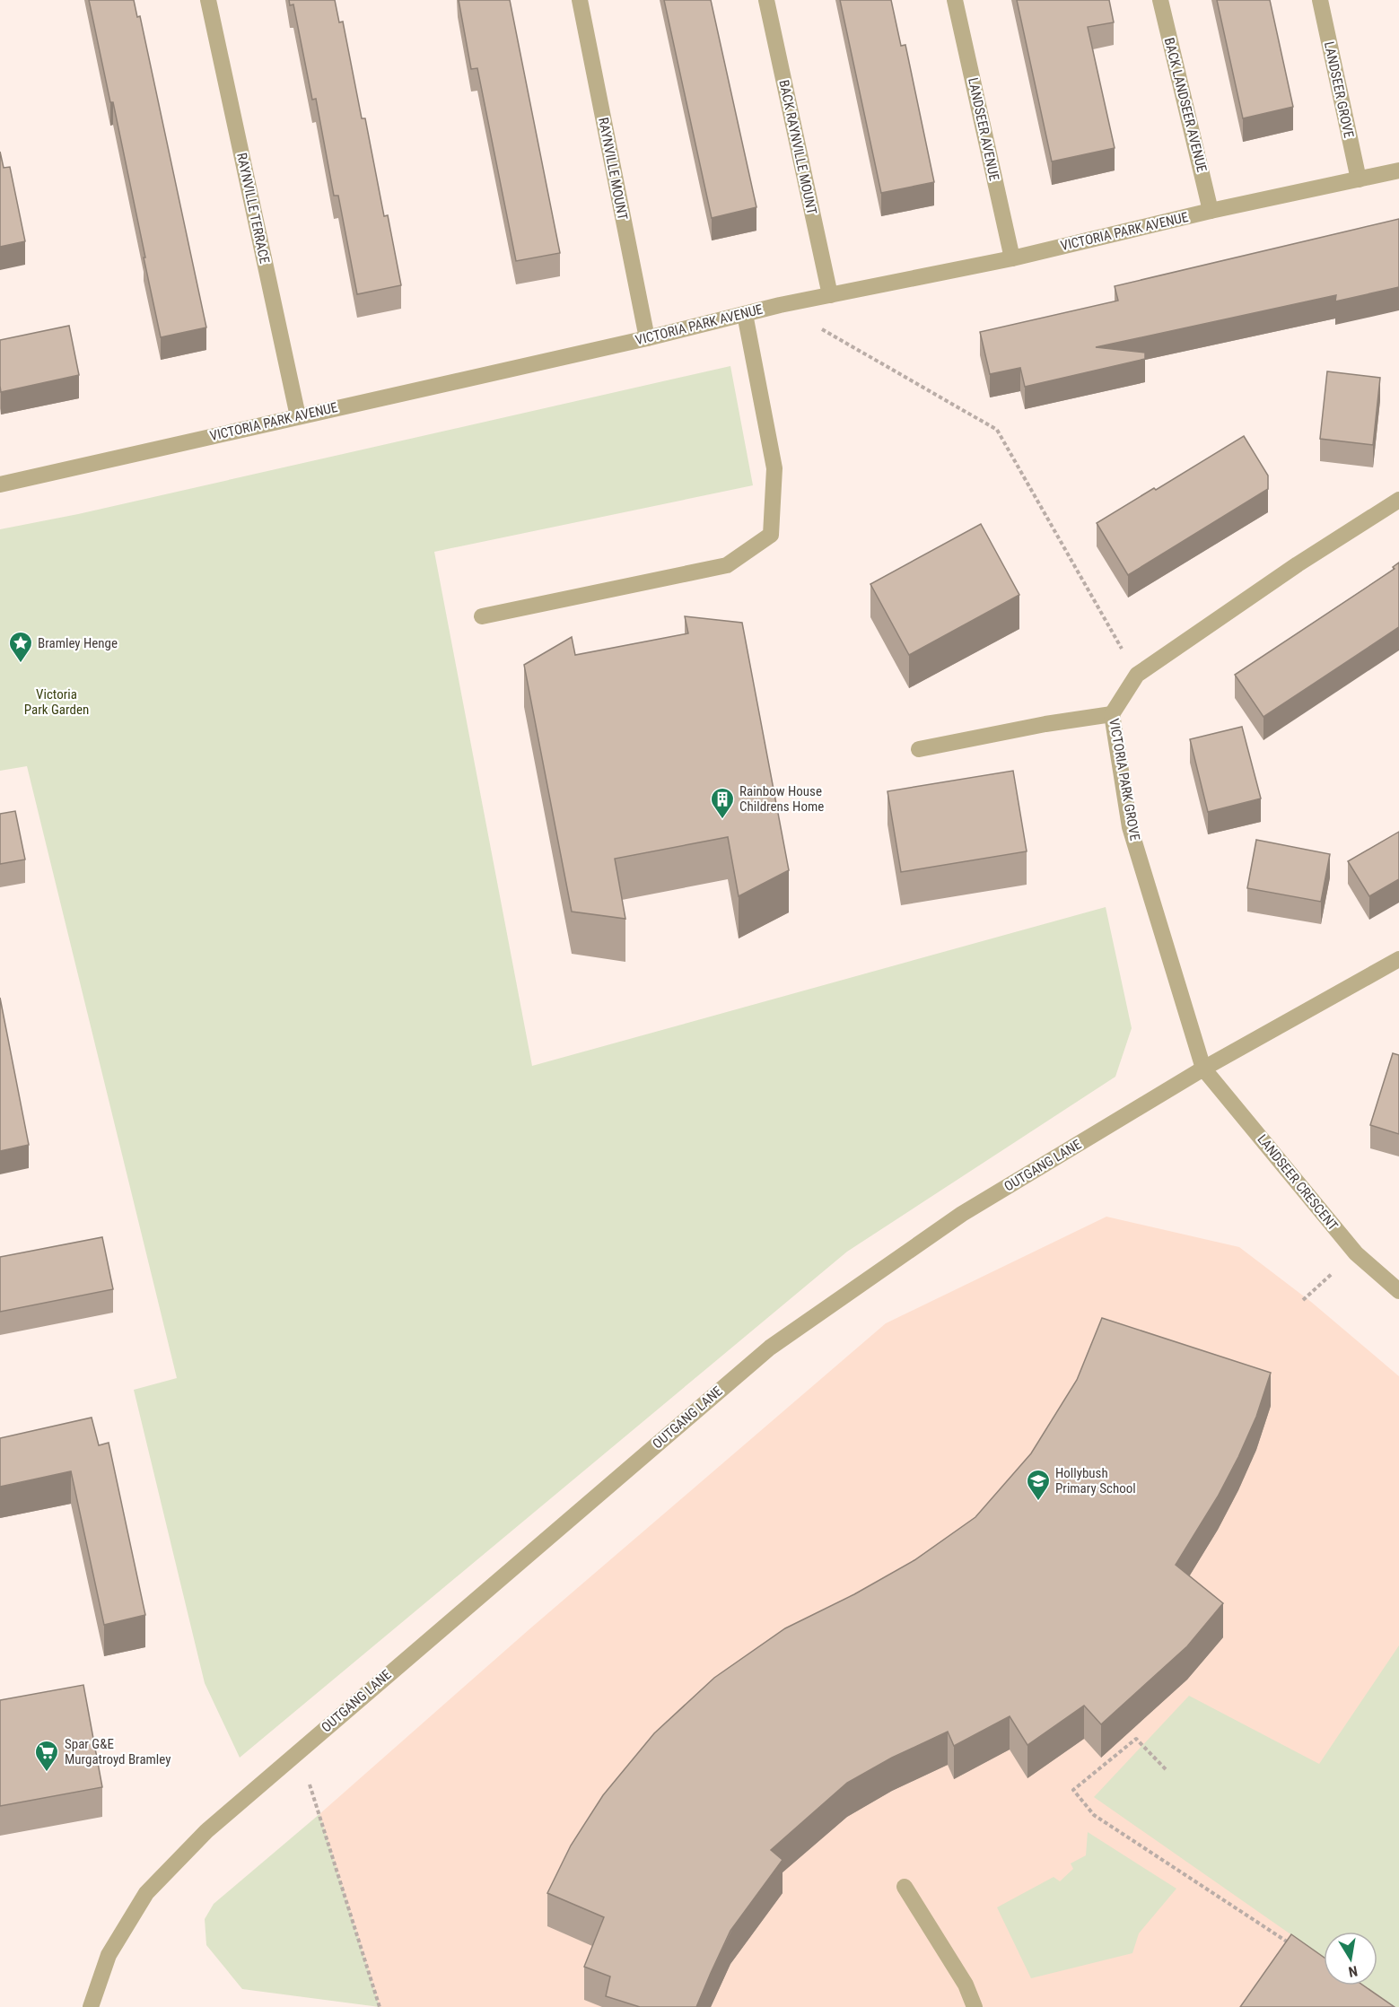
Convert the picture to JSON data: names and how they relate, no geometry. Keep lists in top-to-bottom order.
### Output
{
  "streets": {
    "street": [
      "LANDSEER GROVE",
      "BACK LANDSEER AVENUE",
      "LANDSEER AVENUE",
      "BACK RAYNVILLE MOUNT",
      "RAYNVILLE MOUNT",
      "RAYNVILLE TERRACE",
      "VICTORIA PARK AVENUE",
      "VICTORIA PARK GROVE",
      "OUTGANG LANE",
      "LANDSEER CRESCENT"
    ]
  },
  "crossings": [
    ["LANDSEER GROVE", "VICTORIA PARK AVENUE"],
    ["BACK LANDSEER AVENUE", "VICTORIA PARK AVENUE"],
    ["LANDSEER AVENUE", "VICTORIA PARK AVENUE"],
    ["BACK RAYNVILLE MOUNT", "VICTORIA PARK AVENUE"],
    ["RAYNVILLE MOUNT", "VICTORIA PARK AVENUE"],
    ["RAYNVILLE TERRACE", "VICTORIA PARK AVENUE"],
    ["VICTORIA PARK GROVE", "OUTGANG LANE"],
    ["VICTORIA PARK GROVE", "LANDSEER CRESCENT"],
    ["OUTGANG LANE", "LANDSEER CRESCENT"]
  ],
  "parks": ["Victoria Park Garden"],
  "places": {
    "place": ["Bramley Henge"],
    "building": ["Rainbow House Childrens Home"],
    "school or university": ["Hollybush Primary School"],
    "supermarket": ["Spar G&E Murgatroyd Bramley"]
  },
  "north": "bottom"
}
